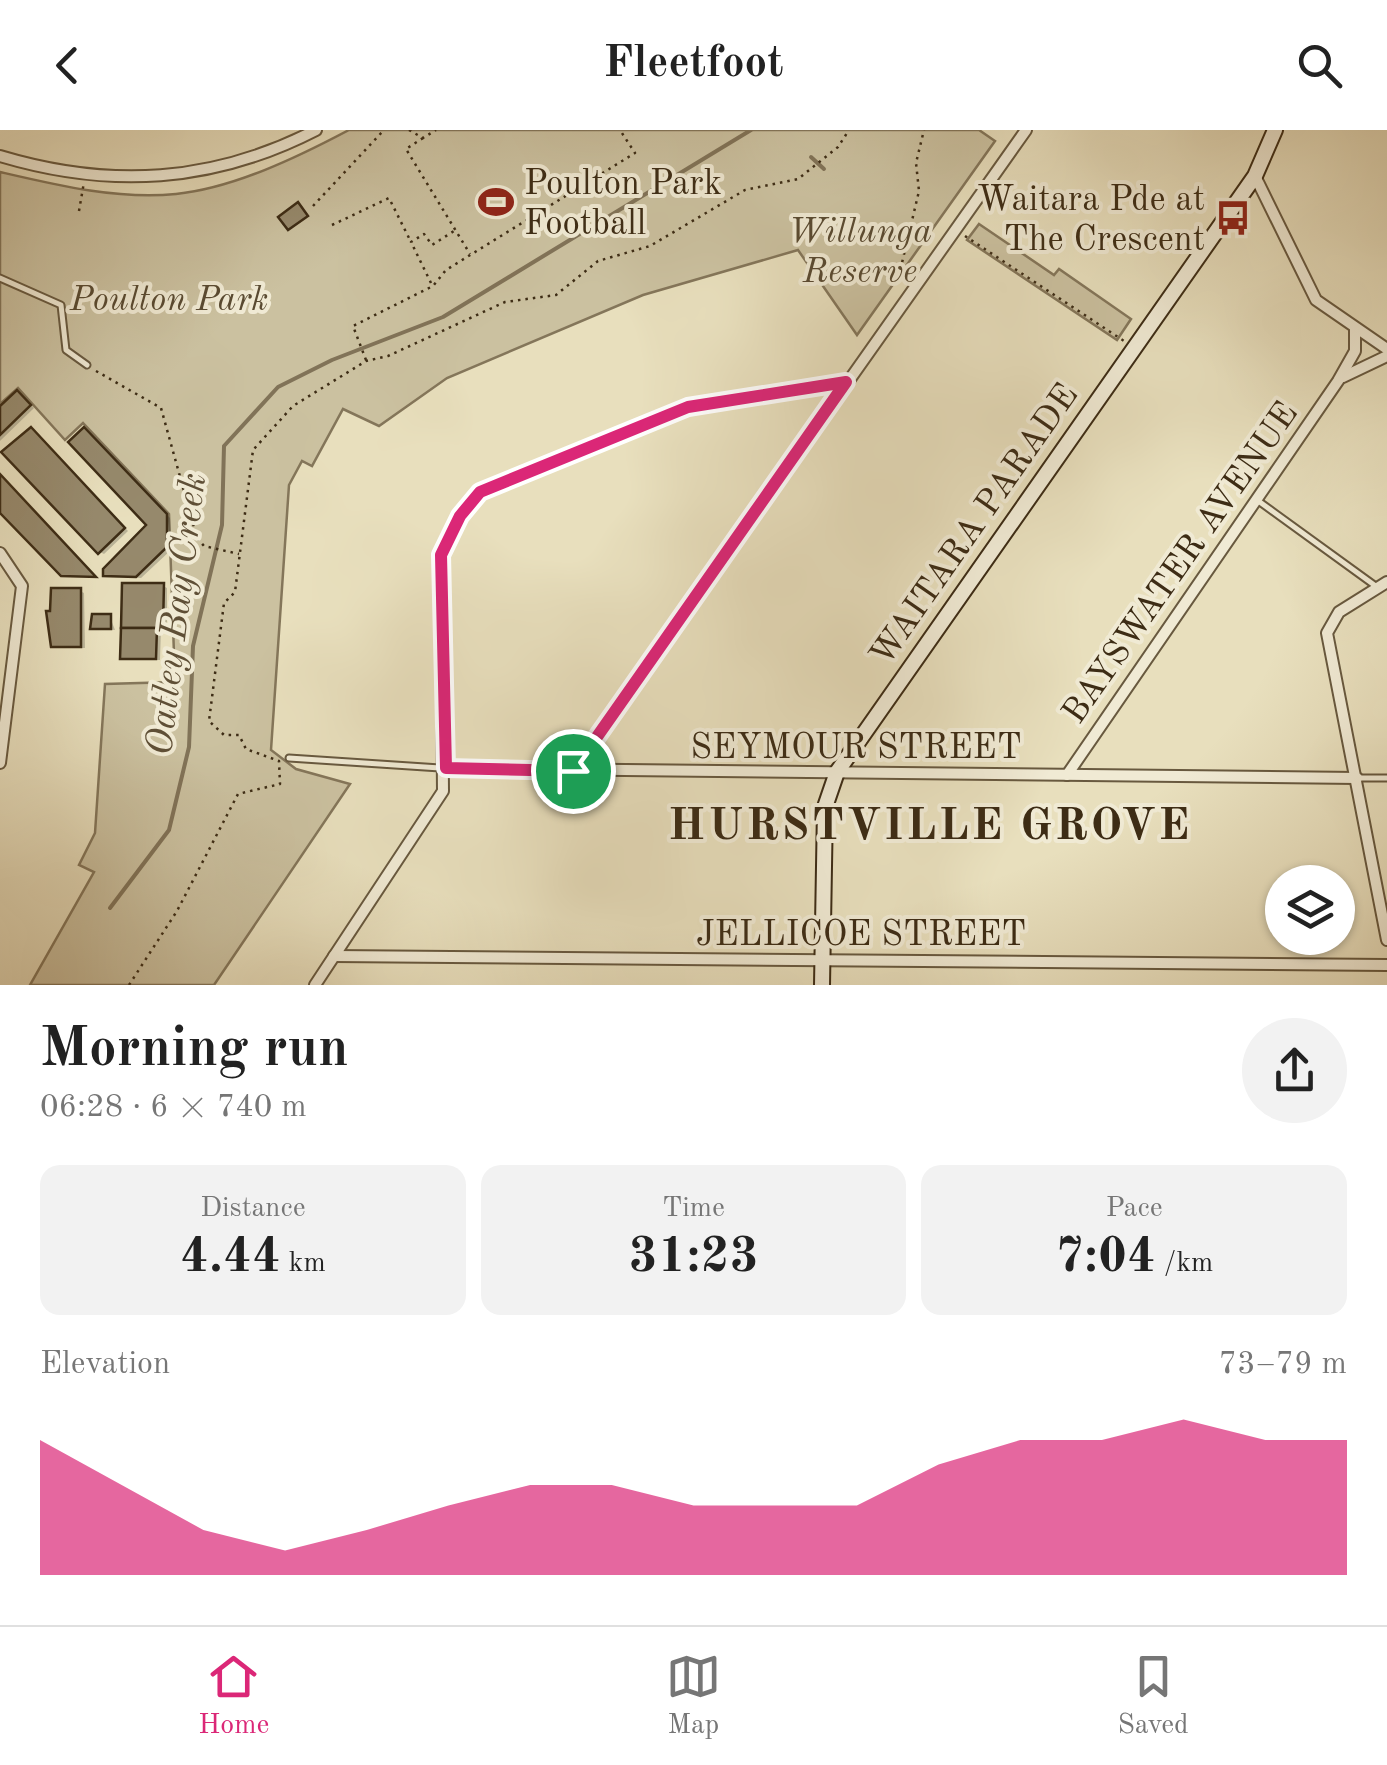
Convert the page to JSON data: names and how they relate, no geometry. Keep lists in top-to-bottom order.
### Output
{
  "streets": {
    "street": [
      "WAITARA PARADE",
      "BAYSWATER AVENUE",
      "SEYMOUR STREET",
      "JELLICOE STREET"
    ]
  },
  "crossings": [
    ["WAITARA PARADE", "SEYMOUR STREET"],
    ["WAITARA PARADE", "JELLICOE STREET"],
    ["BAYSWATER AVENUE", "SEYMOUR STREET"]
  ],
  "districts": ["HURSTVILLE GROVE"],
  "water": ["Oatley Bay Creek"],
  "parks": ["Willunga Reserve", "Poulton Park"],
  "places": {
    "sports": ["Poulton Park Football"],
    "bus stop": ["Waitara Pde at The Crescent"]
  },
  "page": {
    "header": "Fleetfoot",
    "heading": ["Morning run", "06:28 · 6 × 740 m"],
    "stats": [
      ["Distance", "4.44 km"],
      ["Time", "31:23"],
      ["Pace", "7:04 /km"]
    ],
    "chart": ["Elevation", "73–79 m"],
    "tabs": ["Home", "Map", "Saved"]
  }
}
